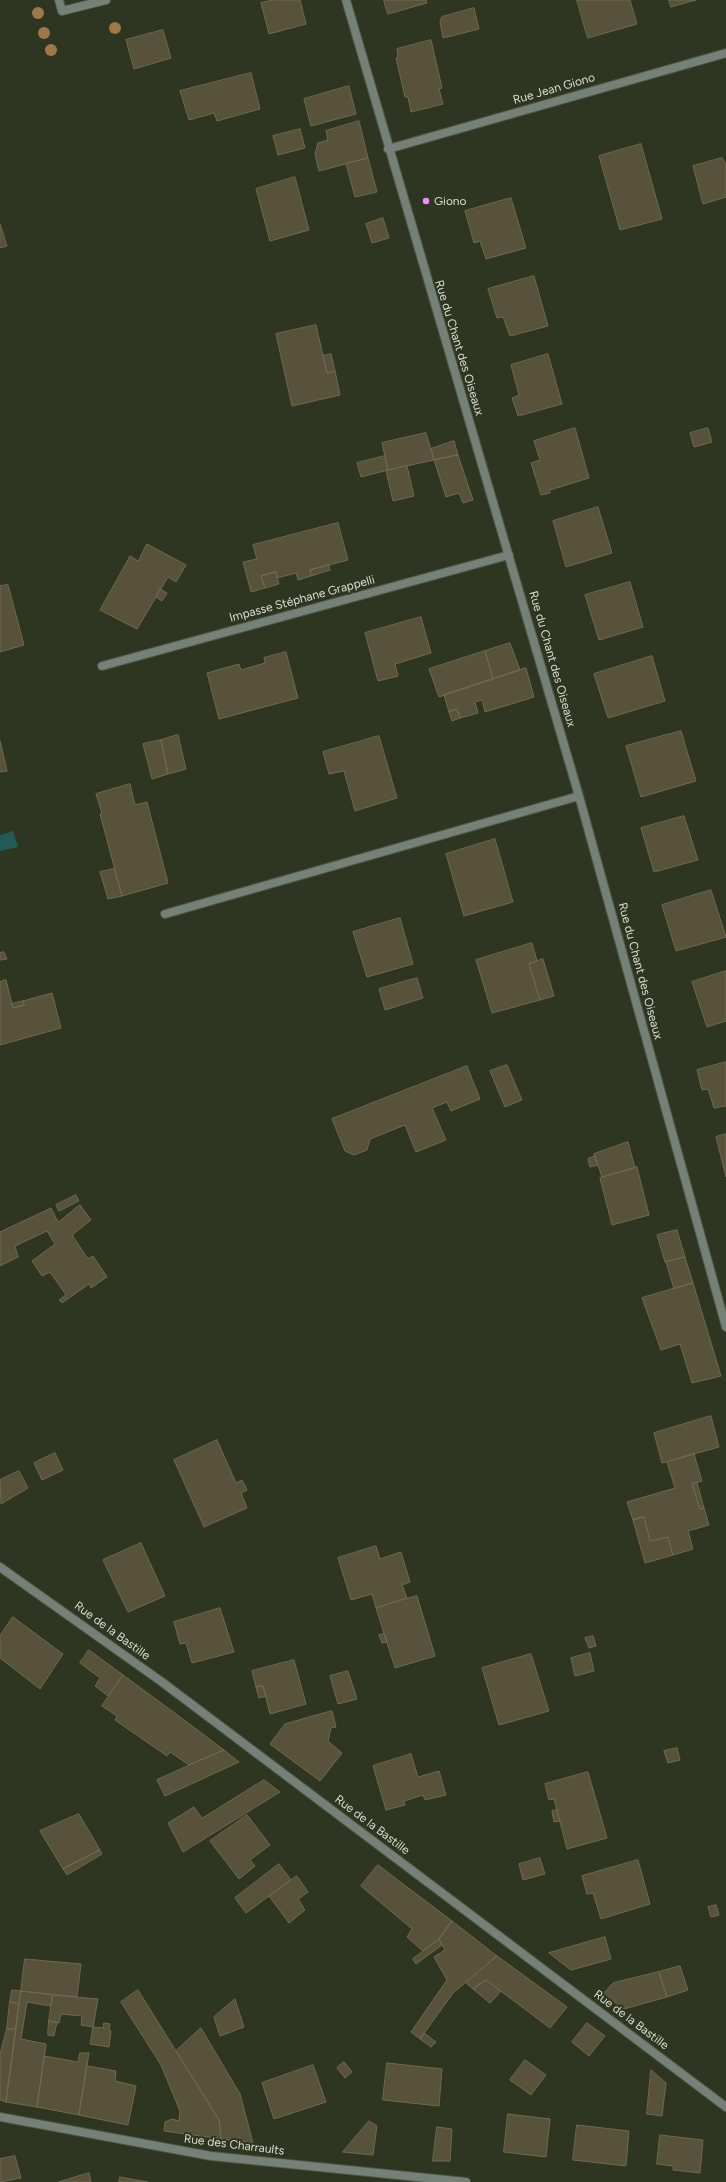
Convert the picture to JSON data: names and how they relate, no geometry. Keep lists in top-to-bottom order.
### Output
{
  "streets": {
    "street": [
      "Rue Jean Giono",
      "Rue du Chant des Oiseaux",
      "Impasse Stéphane Grappelli",
      "Rue de la Bastille",
      "Rue des Charraults"
    ]
  },
  "crossings": [
    ["Rue Jean Giono", "Rue du Chant des Oiseaux"],
    ["Rue du Chant des Oiseaux", "Impasse Stéphane Grappelli"]
  ],
  "places": ["Giono"]
}
